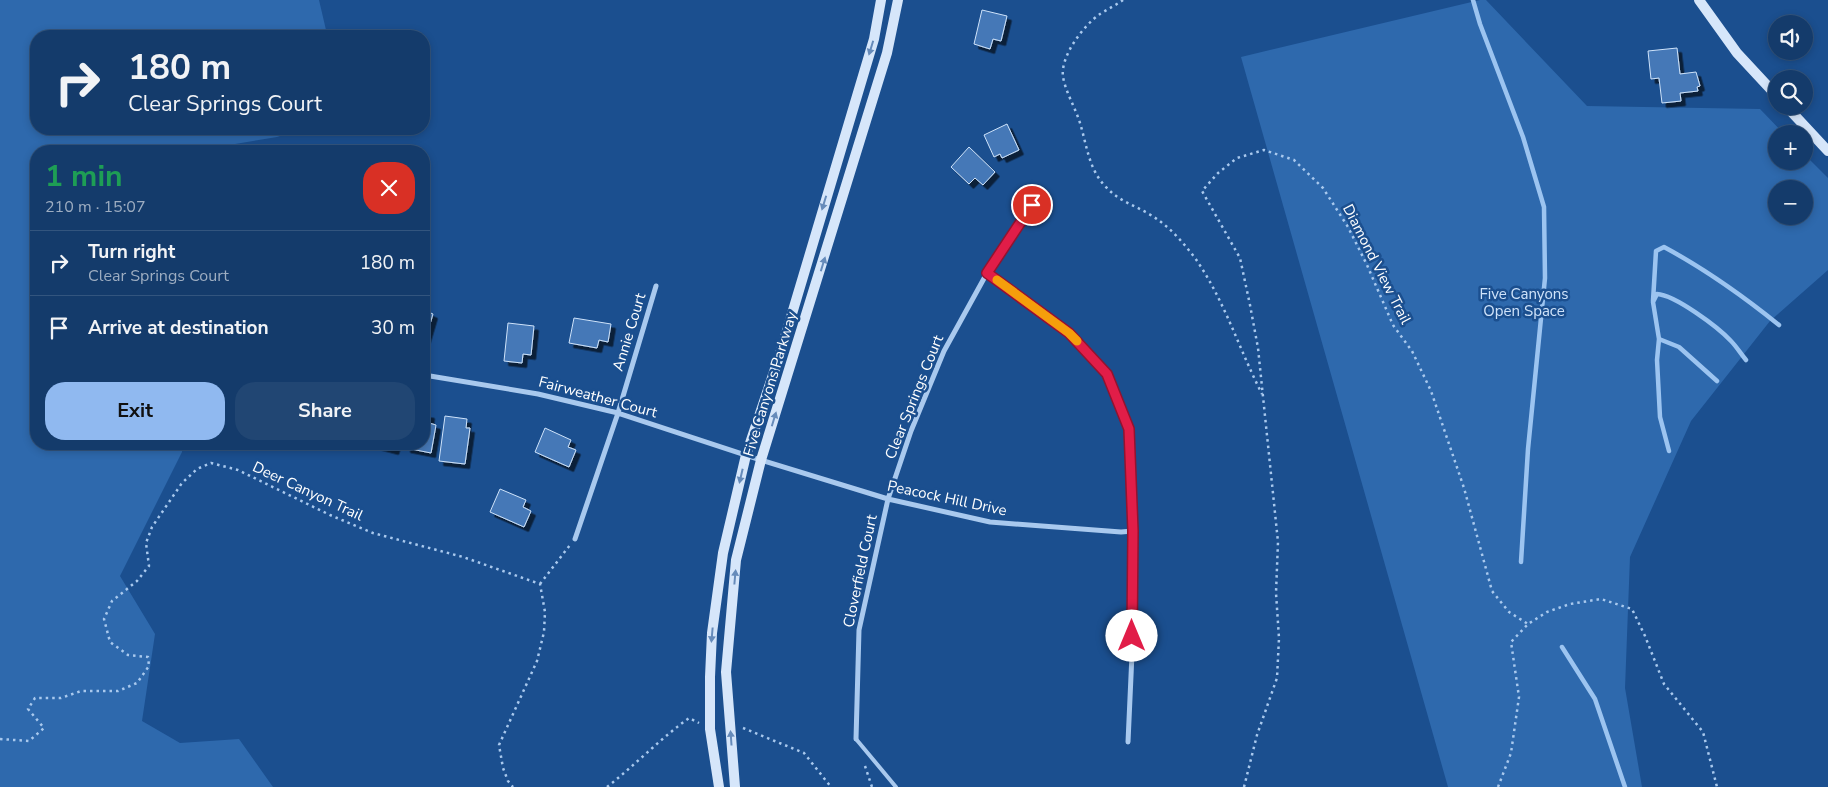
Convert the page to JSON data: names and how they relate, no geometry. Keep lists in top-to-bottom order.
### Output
{
  "streets": {
    "main road": ["Five Canyons Parkway"],
    "street": [
      "Annie Court",
      "Fairweather Court",
      "Clear Springs Court",
      "Peacock Hill Drive",
      "Cloverfield Court"
    ],
    "path": ["Diamond View Trail", "Deer Canyon Trail"]
  },
  "crossings": [
    ["Annie Court", "Fairweather Court"],
    ["Five Canyons Parkway", "Fairweather Court"],
    ["Five Canyons Parkway", "Peacock Hill Drive"],
    ["Fairweather Court", "Peacock Hill Drive"],
    ["Clear Springs Court", "Peacock Hill Drive"],
    ["Clear Springs Court", "Cloverfield Court"],
    ["Peacock Hill Drive", "Cloverfield Court"]
  ],
  "parks": ["Five Canyons Open Space"],
  "page": {
    "map_buttons": ["+", "−"],
    "turn": ["180 m", "Clear Springs Court"],
    "heading": ["1 min", "210 m · 15:07"],
    "list": [
      {
        "name": "Turn right",
        "note": "Clear Springs Court",
        "value": "180 m"
      },
      {
        "name": "Arrive at destination",
        "value": "30 m"
      }
    ],
    "buttons": ["Exit", "Share"]
  }
}
